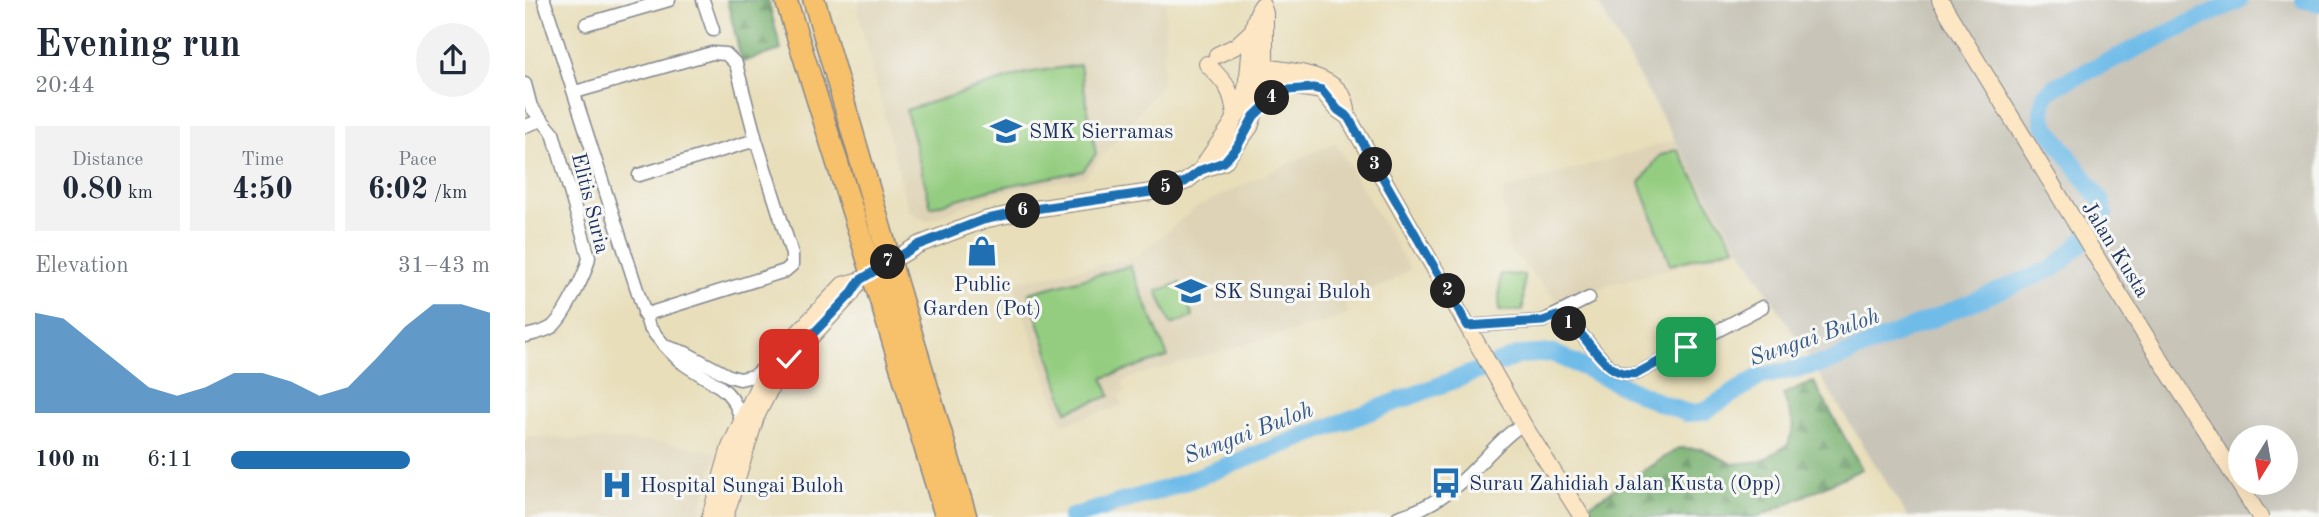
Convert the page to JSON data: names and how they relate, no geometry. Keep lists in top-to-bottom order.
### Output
{
  "streets": {
    "main road": ["Jalan Kusta"],
    "street": ["Elitis Suria"]
  },
  "water": ["Sungai Buloh"],
  "places": {
    "school or university": ["SMK Sierramas", "SK Sungai Buloh"],
    "shop": ["Public Garden (Pot)"],
    "bus stop": ["Surau Zahidiah Jalan Kusta (Opp)"],
    "hospital": ["Hospital Sungai Buloh"]
  },
  "north": "bottom",
  "page": {
    "heading": ["Evening run", "20:44"],
    "pins": [
      "4",
      "3",
      "5",
      "6",
      "7",
      "2",
      "1"
    ],
    "stats": [
      ["Distance", "0.80 km"],
      ["Time", "4:50"],
      ["Pace", "6:02 /km"]
    ],
    "chart": ["Elevation", "31–43 m"],
    "list": [
      {
        "name": "100 m",
        "note": "6:11"
      }
    ]
  }
}
